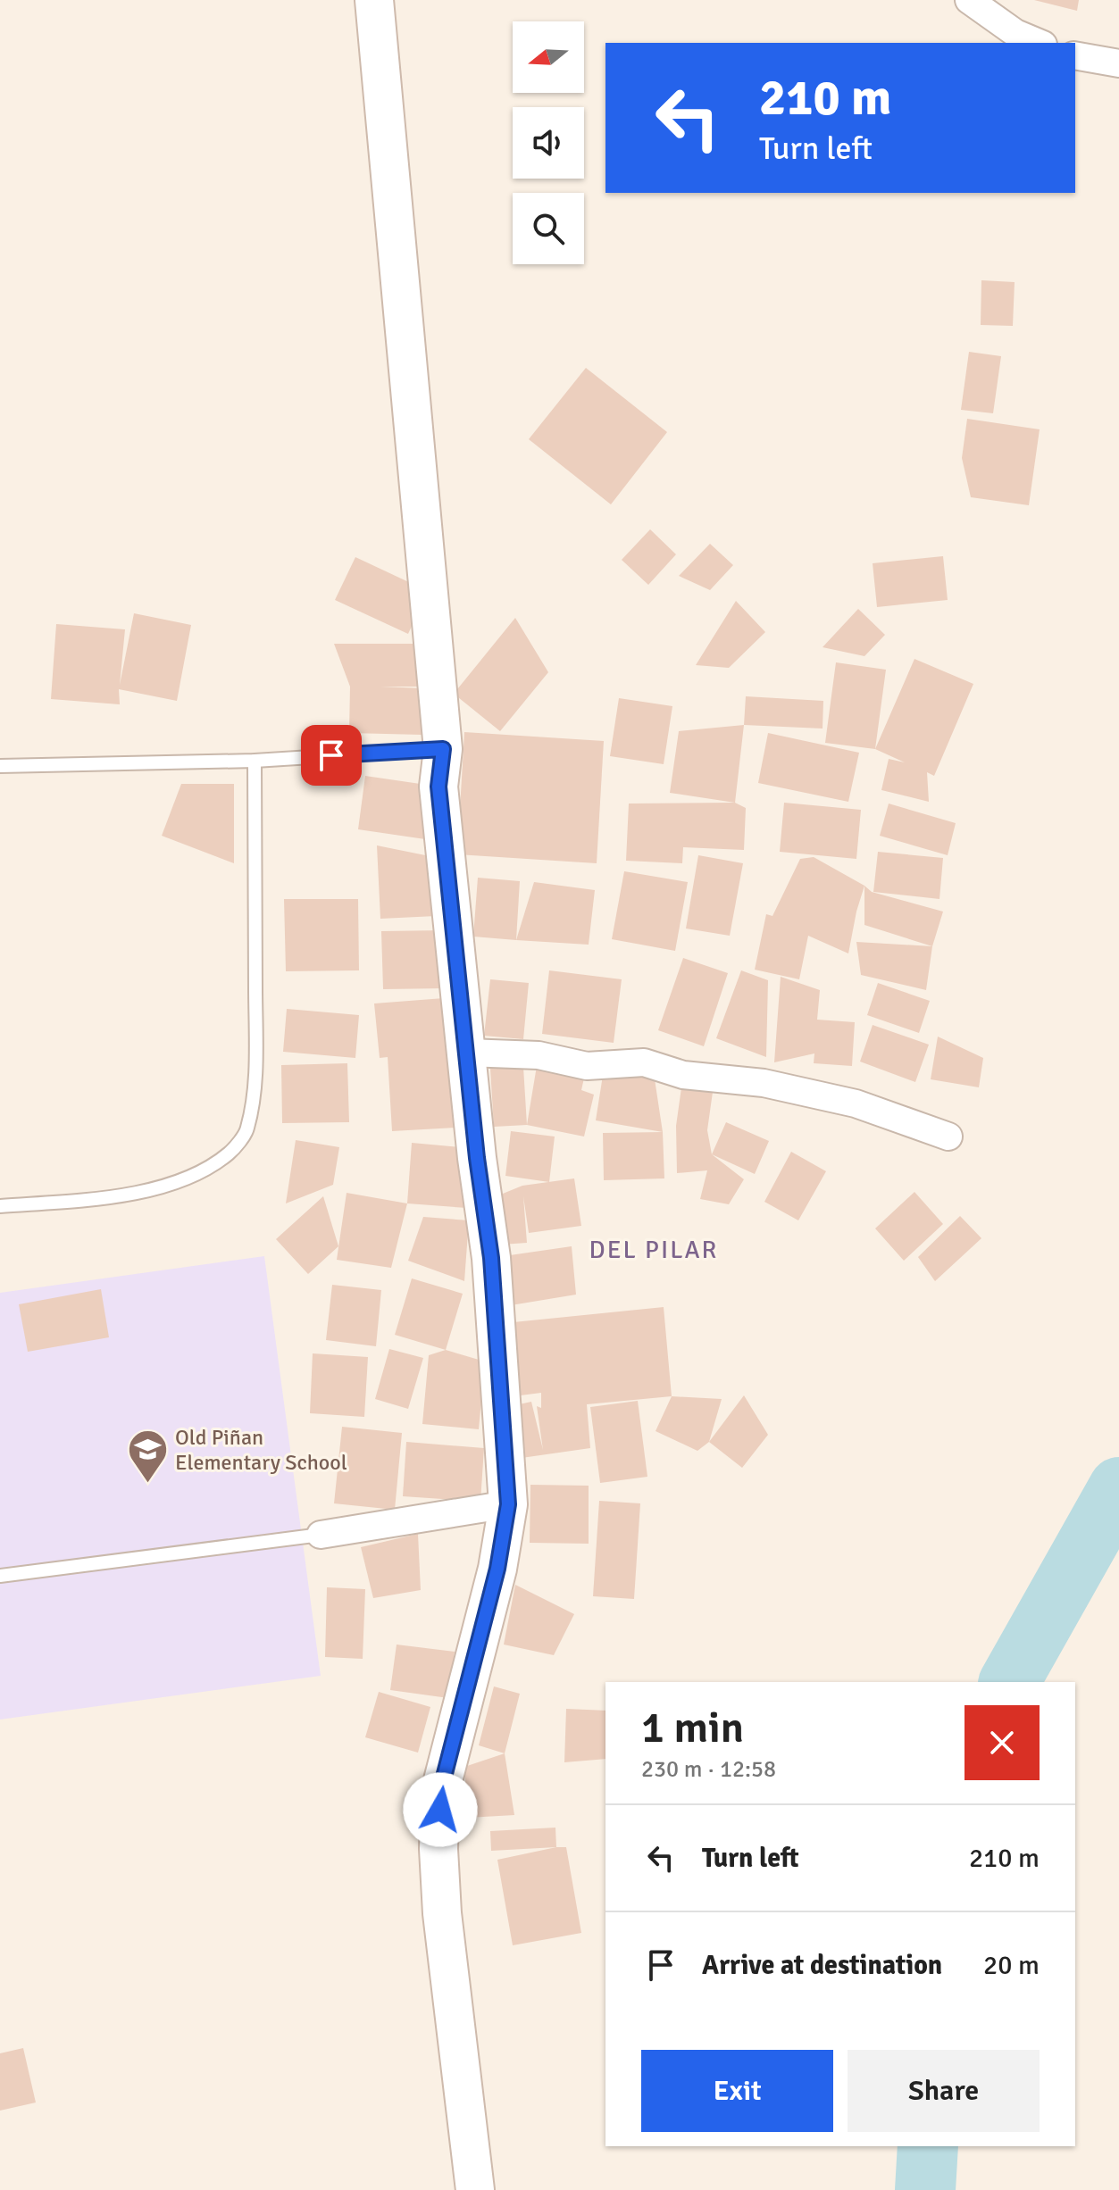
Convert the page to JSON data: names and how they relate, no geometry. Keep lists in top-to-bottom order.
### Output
{
  "districts": ["DEL PILAR"],
  "places": {
    "school or university": ["Old Piñan Elementary School"]
  },
  "north": "left",
  "page": {
    "turn": ["210 m", "Turn left"],
    "heading": ["1 min", "230 m · 12:58"],
    "list": [
      {
        "name": "Turn left",
        "value": "210 m"
      },
      {
        "name": "Arrive at destination",
        "value": "20 m"
      }
    ],
    "buttons": ["Exit", "Share"]
  }
}
